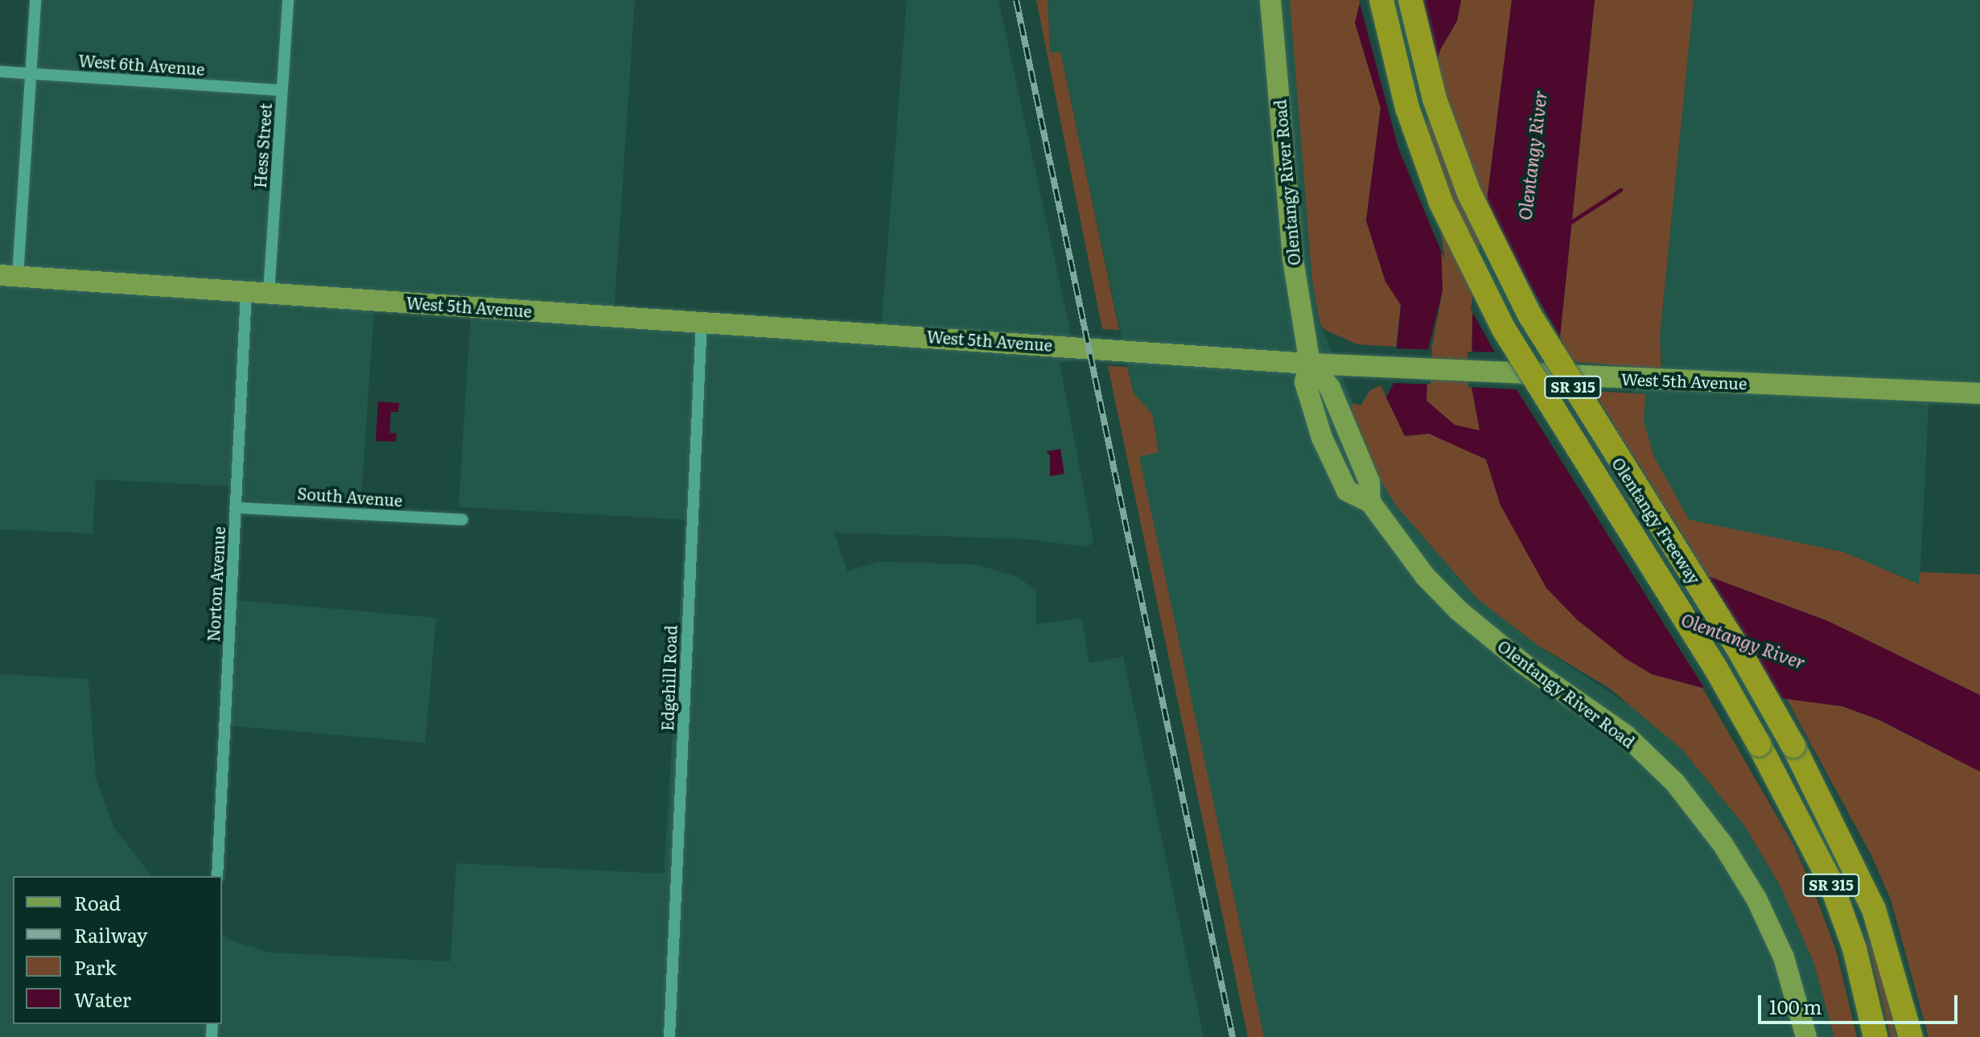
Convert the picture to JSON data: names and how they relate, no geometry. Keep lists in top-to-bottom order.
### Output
{
  "streets": {
    "highway": ["SR 315", "Olentangy Freeway"],
    "main road": ["Olentangy River Road", "West 5th Avenue"],
    "street": [
      "West 6th Avenue",
      "Hess Street",
      "South Avenue",
      "Norton Avenue",
      "Edgehill Road"
    ]
  },
  "crossings": [
    ["West 6th Avenue", "Hess Street"],
    ["Hess Street", "West 5th Avenue"],
    ["Olentangy River Road", "West 5th Avenue"],
    ["West 5th Avenue", "Norton Avenue"],
    ["West 5th Avenue", "Edgehill Road"],
    ["South Avenue", "Norton Avenue"]
  ],
  "water": ["Olentangy River"],
  "legend": [
    "Road",
    "Railway",
    "Park",
    "Water"
  ],
  "scale_bar": "100 m"
}
